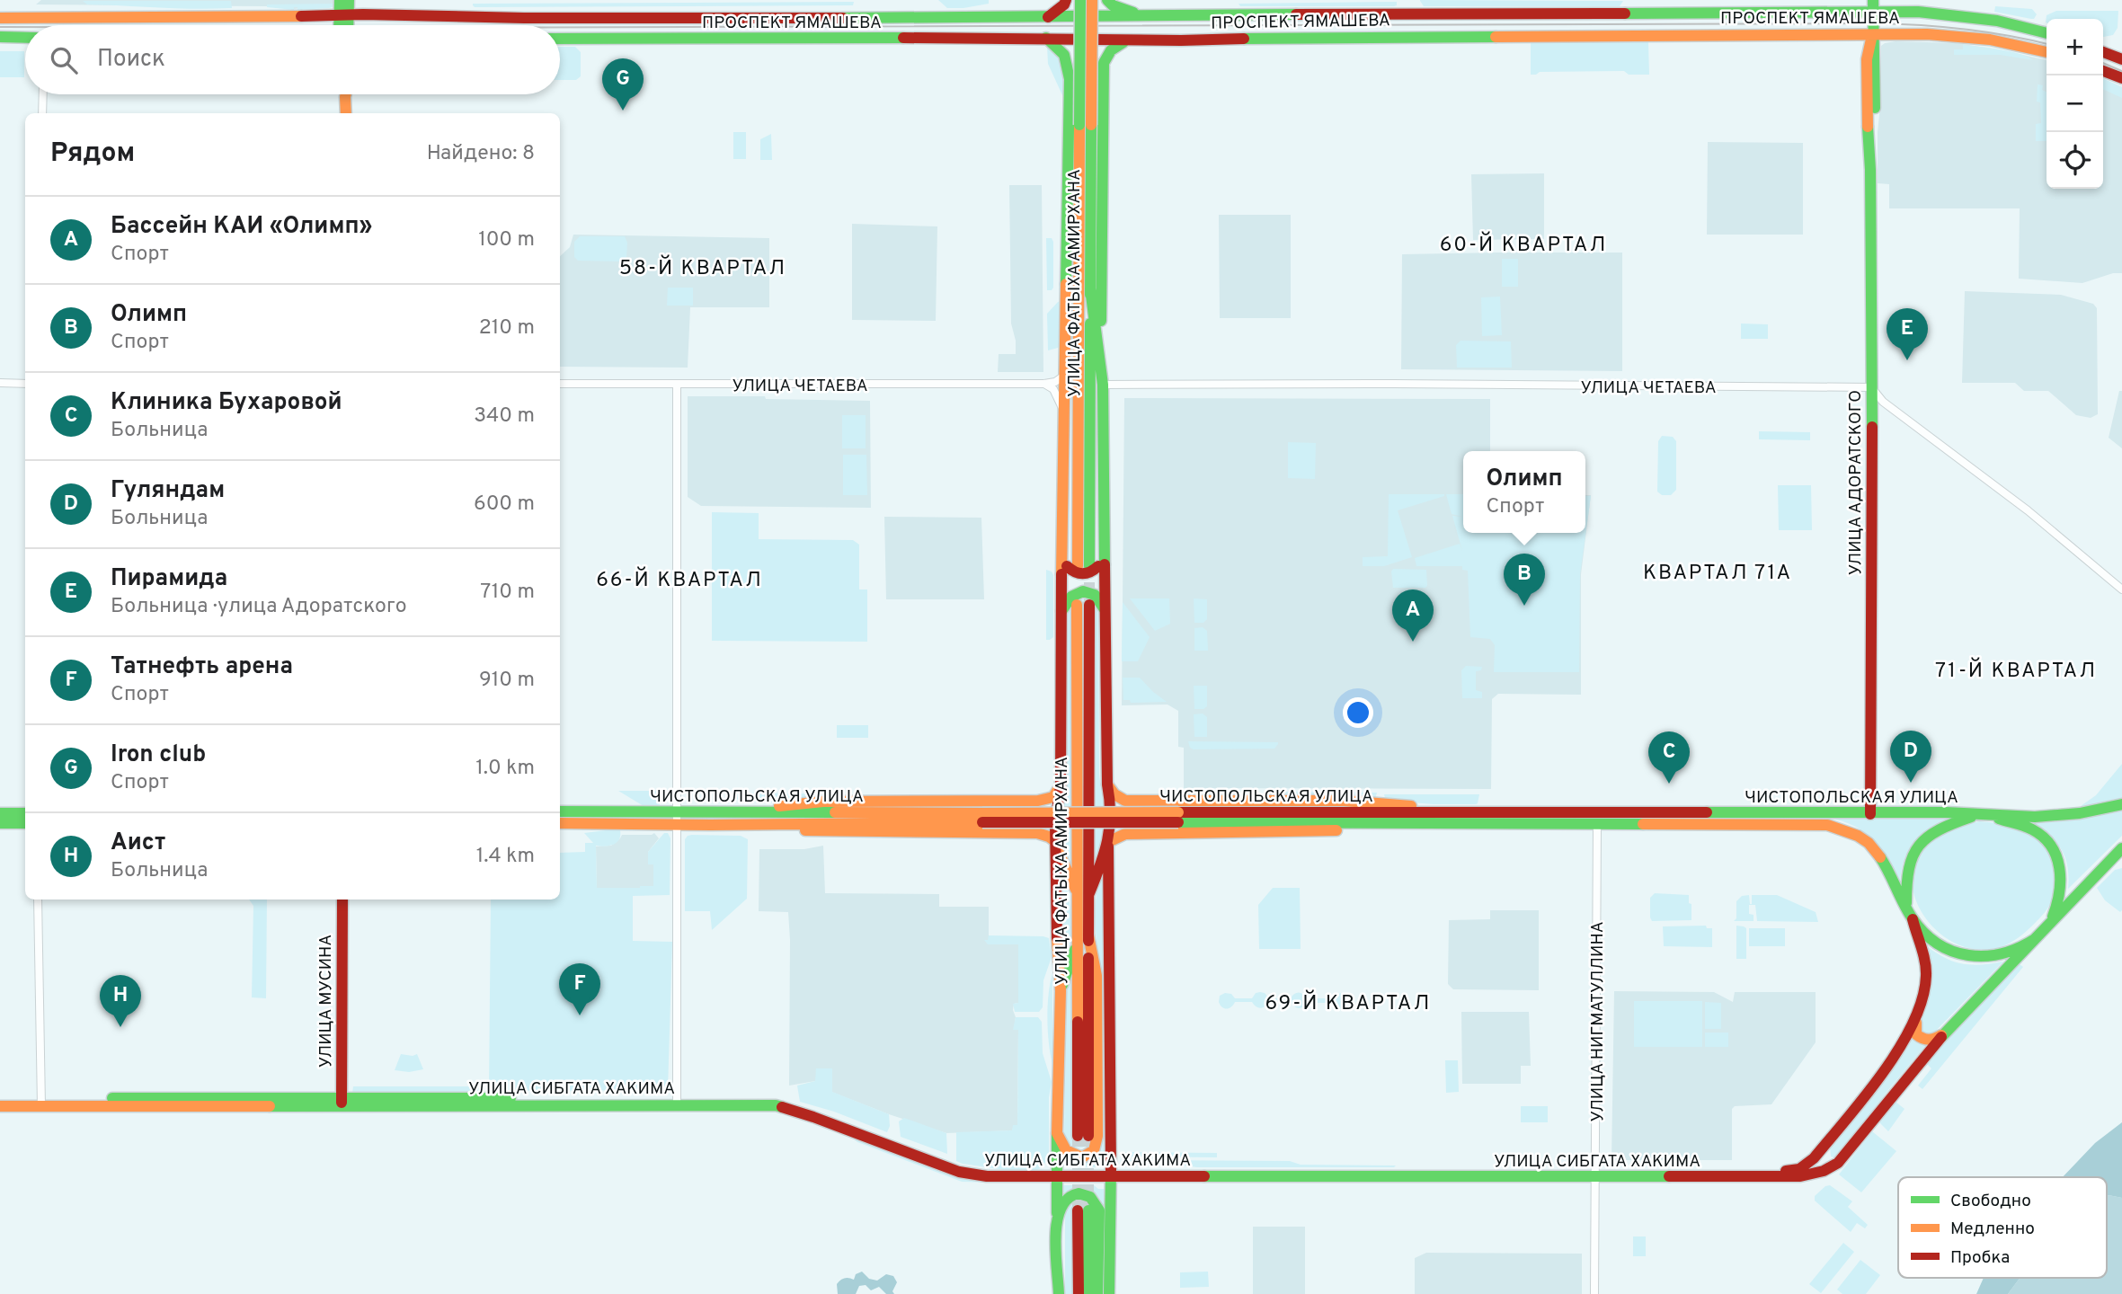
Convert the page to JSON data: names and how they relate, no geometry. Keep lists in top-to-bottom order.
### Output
{
  "streets": {
    "main road": [
      "ПРОСПЕКТ ЯМАШЕВА",
      "УЛИЦА ФАТЫХА АМИРХАНА",
      "УЛИЦА АДОРАТСКОГО",
      "ЧИСТОПОЛЬСКАЯ УЛИЦА",
      "УЛИЦА МУСИНА",
      "УЛИЦА СИБГАТА ХАКИМА"
    ],
    "street": ["УЛИЦА ЧЕТАЕВА", "УЛИЦА НИГМАТУЛЛИНА"]
  },
  "crossings": [
    ["ПРОСПЕКТ ЯМАШЕВА", "УЛИЦА АДОРАТСКОГО"],
    ["УЛИЦА ЧЕТАЕВА", "УЛИЦА АДОРАТСКОГО"],
    ["УЛИЦА АДОРАТСКОГО", "ЧИСТОПОЛЬСКАЯ УЛИЦА"],
    ["ЧИСТОПОЛЬСКАЯ УЛИЦА", "УЛИЦА НИГМАТУЛЛИНА"],
    ["ЧИСТОПОЛЬСКАЯ УЛИЦА", "УЛИЦА СИБГАТА ХАКИМА"],
    ["УЛИЦА МУСИНА", "УЛИЦА СИБГАТА ХАКИМА"],
    ["УЛИЦА НИГМАТУЛЛИНА", "УЛИЦА СИБГАТА ХАКИМА"]
  ],
  "districts": [
    "60-Й КВАРТАЛ",
    "58-Й КВАРТАЛ",
    "КВАРТАЛ 71А",
    "66-Й КВАРТАЛ",
    "71-Й КВАРТАЛ",
    "69-Й КВАРТАЛ"
  ],
  "legend": ["Свободно", "Медленно", "Пробка"],
  "page": {
    "map_buttons": ["+", "−"],
    "search": "Поиск",
    "pins": [
      "G",
      "E",
      "B",
      "A",
      "D",
      "C",
      "F",
      "H"
    ],
    "heading": ["Рядом", "Найдено: 8"],
    "list": [
      {
        "mark": "A",
        "name": "Бассейн КАИ «Олимп»",
        "note": "Спорт",
        "value": "100 m"
      },
      {
        "mark": "B",
        "name": "Олимп",
        "note": "Спорт",
        "value": "210 m"
      },
      {
        "mark": "C",
        "name": "Клиника Бухаровой",
        "note": "Больница",
        "value": "340 m"
      },
      {
        "mark": "D",
        "name": "Гуляндам",
        "note": "Больница",
        "value": "600 m"
      },
      {
        "mark": "E",
        "name": "Пирамида",
        "note": "Больница · улица Адоратского",
        "value": "710 m"
      },
      {
        "mark": "F",
        "name": "Татнефть арена",
        "note": "Спорт",
        "value": "910 m"
      },
      {
        "mark": "G",
        "name": "Iron club",
        "note": "Спорт",
        "value": "1.0 km"
      },
      {
        "mark": "H",
        "name": "Аист",
        "note": "Больница",
        "value": "1.4 km"
      }
    ],
    "popup": ["Олимп", "Спорт"]
  }
}
